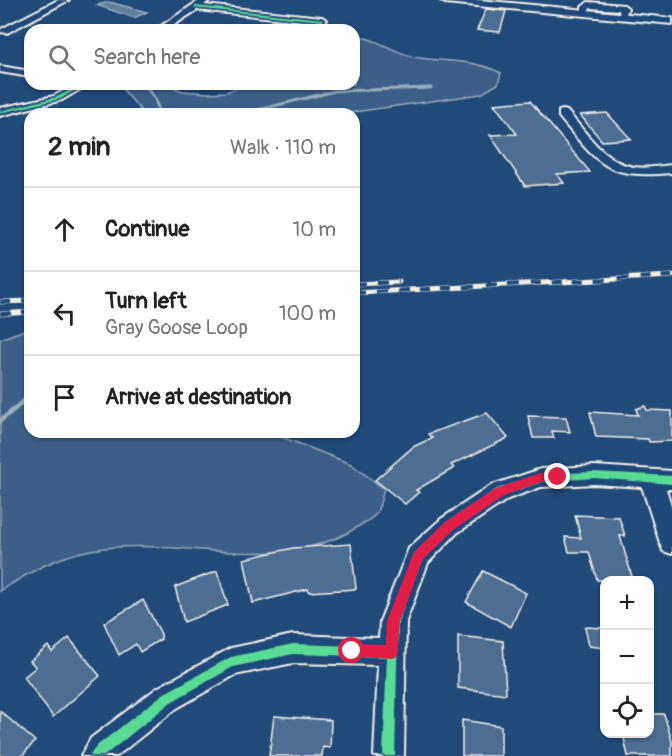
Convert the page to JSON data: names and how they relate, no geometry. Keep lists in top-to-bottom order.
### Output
{
  "page": {
    "search": "Search here",
    "heading": ["2 min", "Walk · 110 m"],
    "list": [
      ["Continue", "10 m"],
      ["Turn left", "Gray Goose Loop", "100 m"],
      "Arrive at destination"
    ],
    "map_buttons": ["+", "−"]
  }
}
